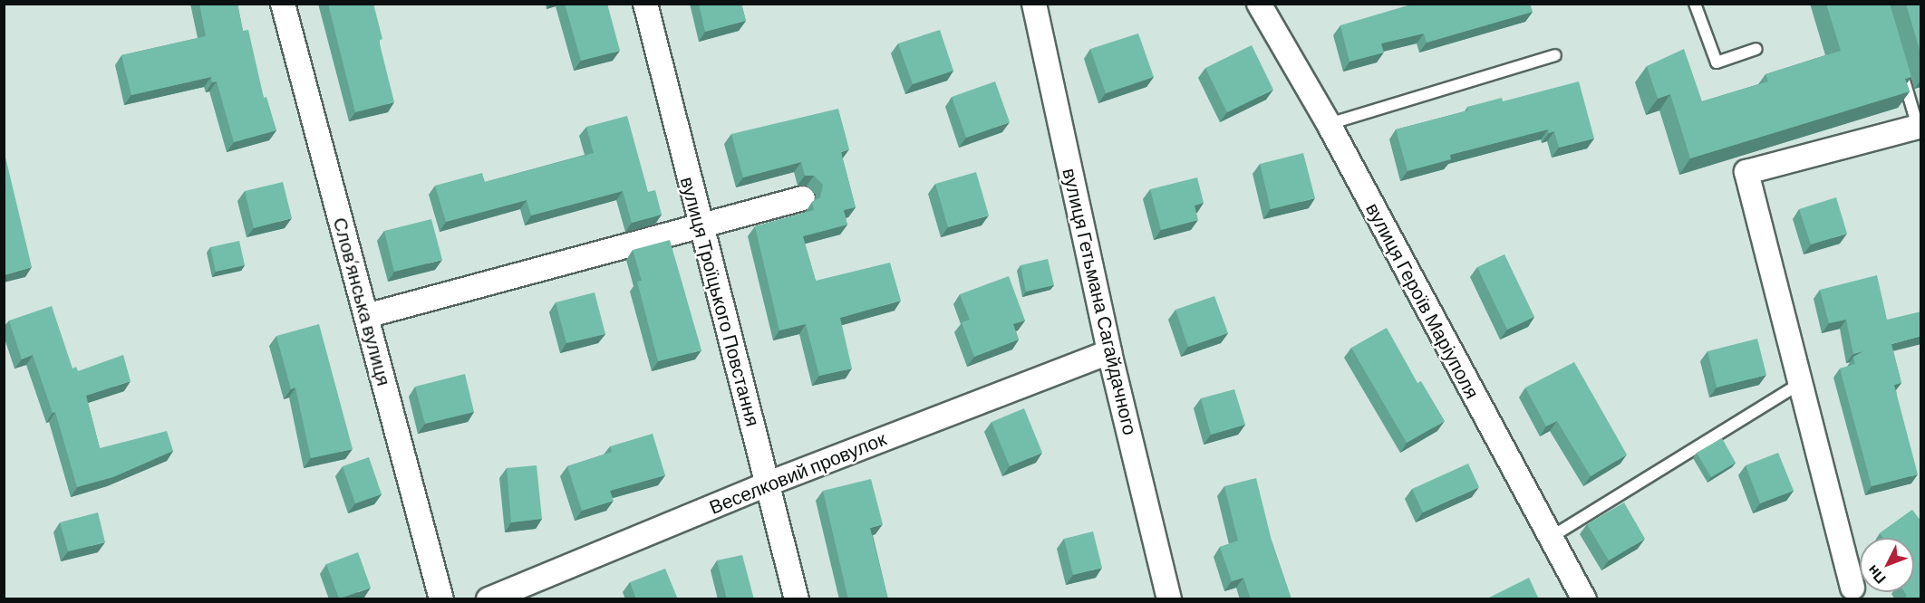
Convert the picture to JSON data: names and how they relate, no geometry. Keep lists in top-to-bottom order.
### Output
{
  "streets": {
    "street": [
      "вулиця Героїв Маріуполя",
      "Словʼянська вулиця",
      "вулиця Троїцького Повстання",
      "вулиця Гетьмана Сагайдачного",
      "Веселковий провулок"
    ]
  },
  "crossings": [
    ["вулиця Троїцького Повстання", "Веселковий провулок"],
    ["вулиця Гетьмана Сагайдачного", "Веселковий провулок"]
  ],
  "north": "bottom left"
}
